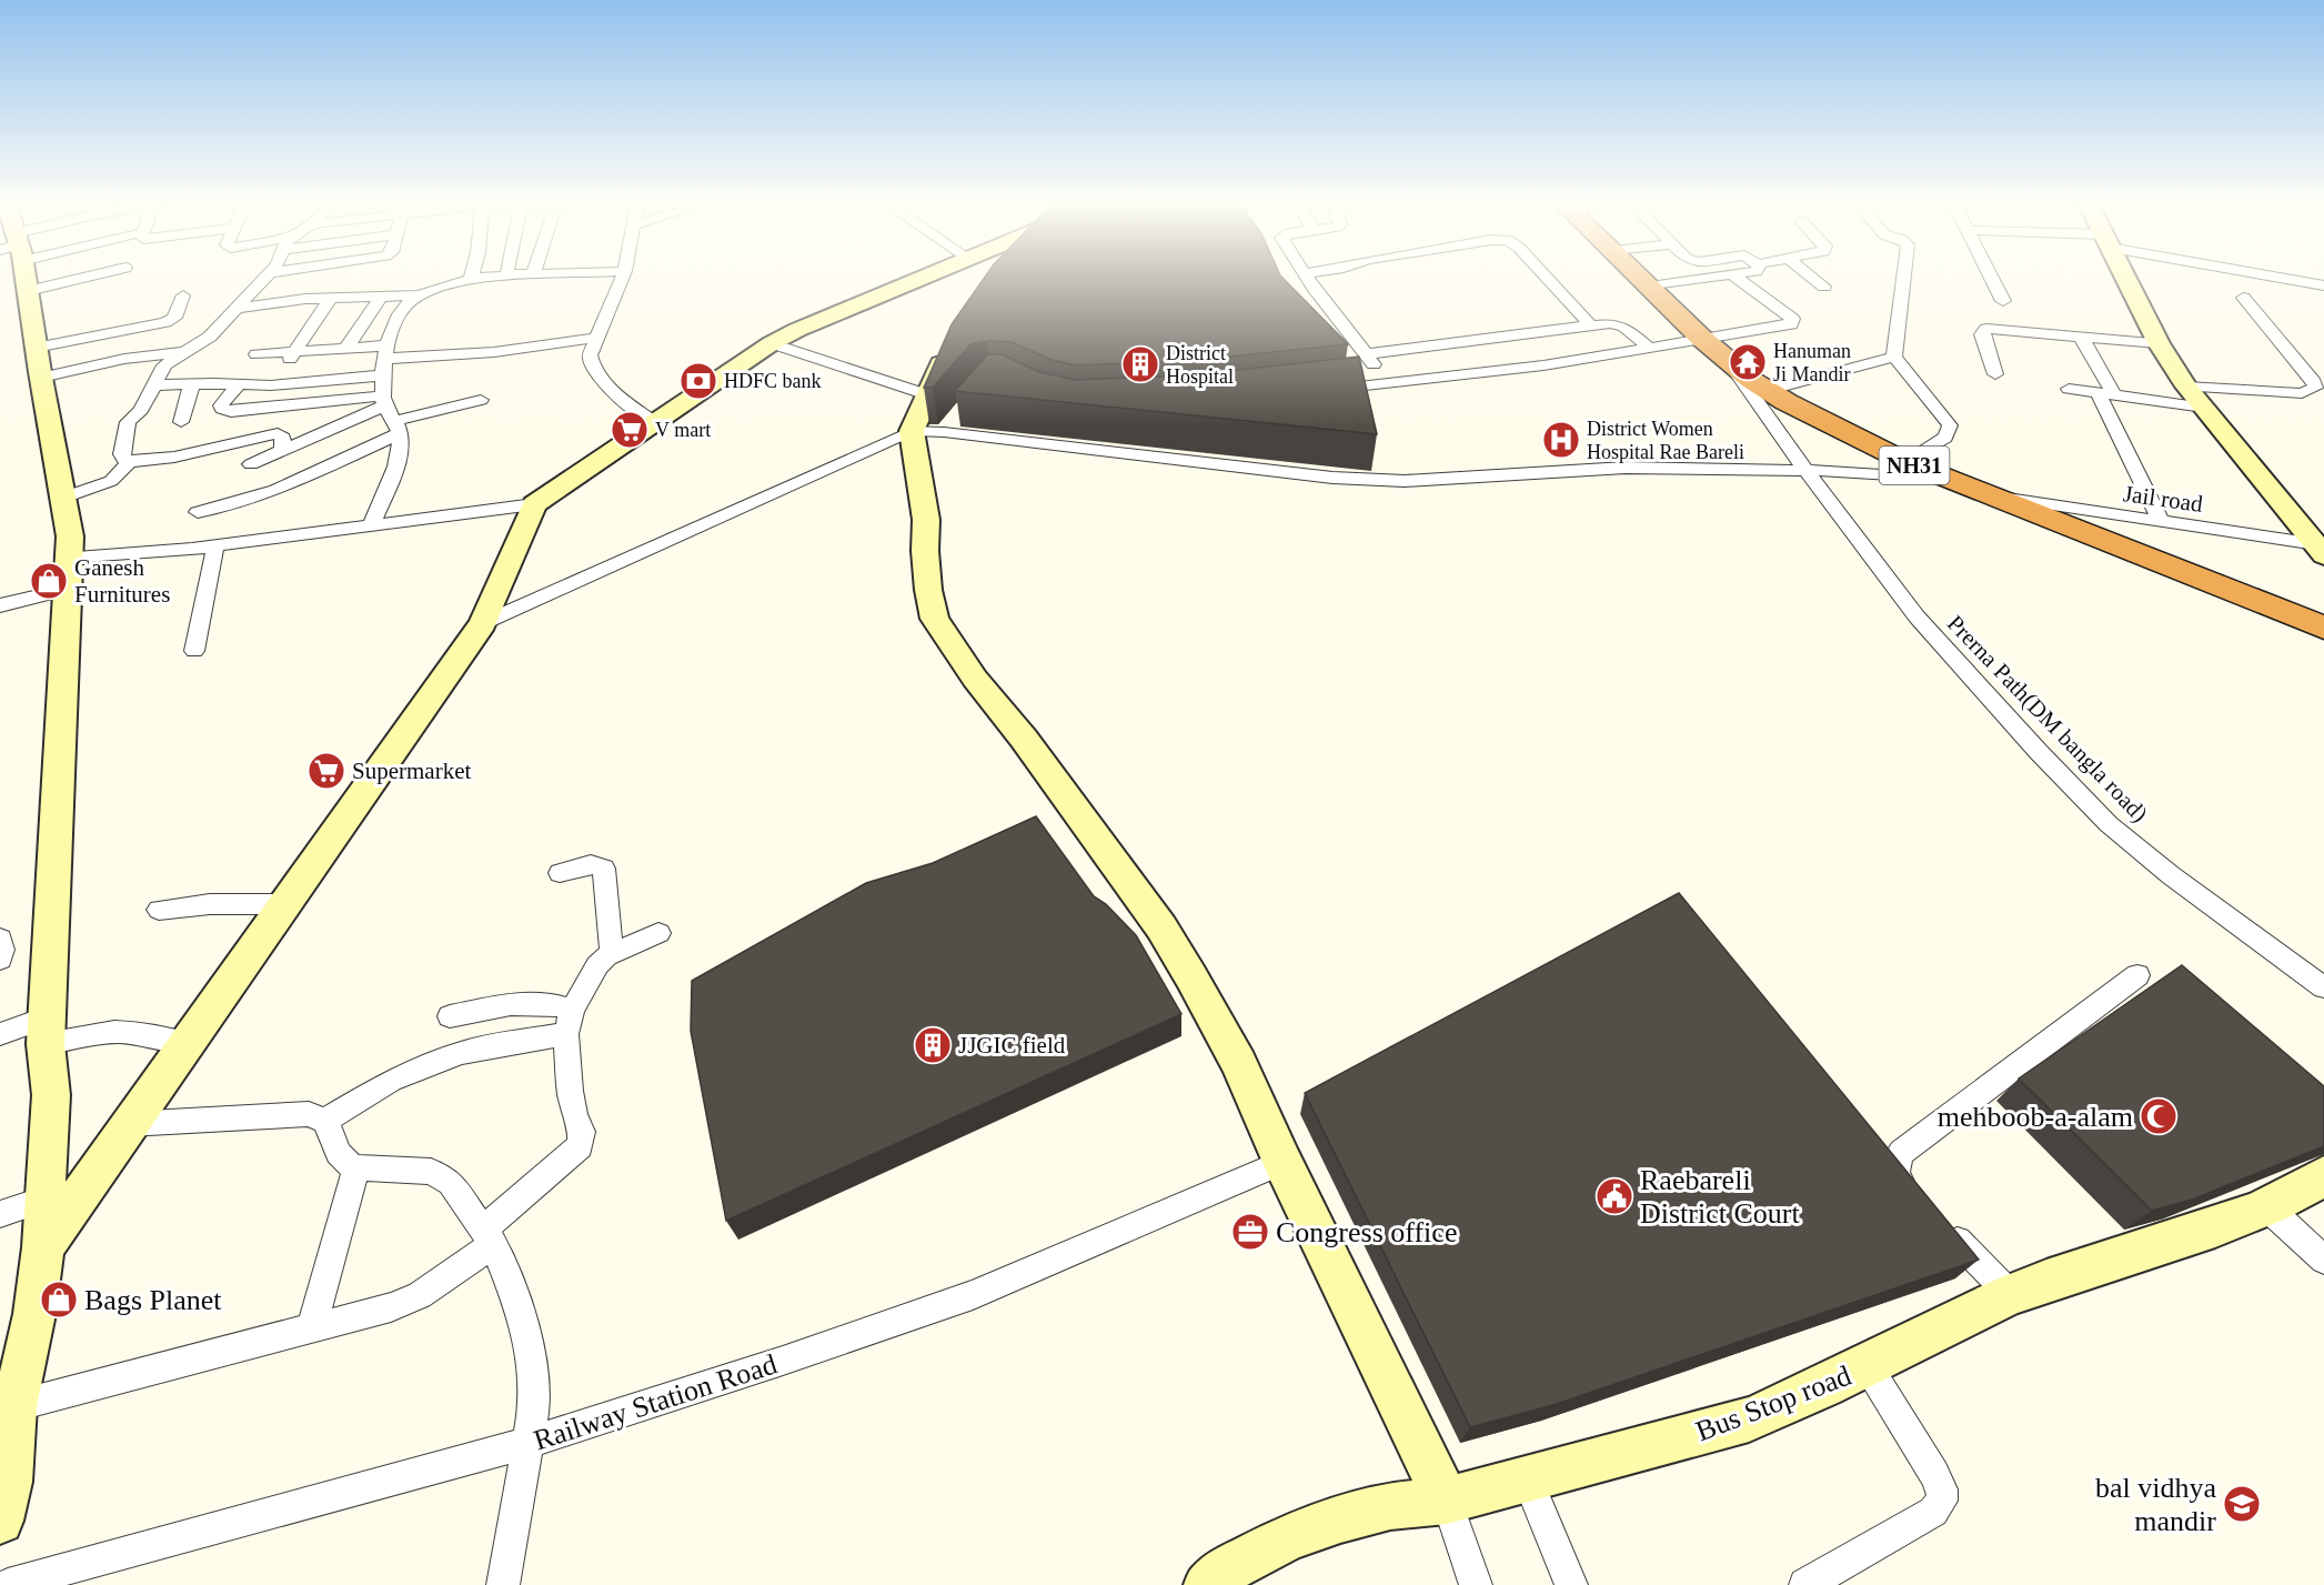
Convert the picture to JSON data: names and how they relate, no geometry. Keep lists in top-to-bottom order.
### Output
{
  "streets": {
    "highway": ["NH31"],
    "street": [
      "Jail road",
      "Prerna Path(DM bangla road)",
      "Railway Station Road",
      "Bus Stop road"
    ]
  },
  "crossings": [
    ["NH31", "Jail road"],
    ["NH31", "Prerna Path(DM bangla road)"]
  ],
  "places": {
    "temple": ["Hanuman Ji Mandir"],
    "building": ["District Hospital", "JJGIC field"],
    "bank": ["HDFC bank"],
    "supermarket": ["V mart", "Supermarket"],
    "hospital": ["District Women Hospital Rae Bareli"],
    "shop": ["Ganesh Furnitures", "Bags Planet"],
    "mosque": ["mehboob-a-alam"],
    "public building": ["Raebareli District Court"],
    "office": ["Congress office"],
    "school or university": ["bal vidhya mandir"]
  }
}
